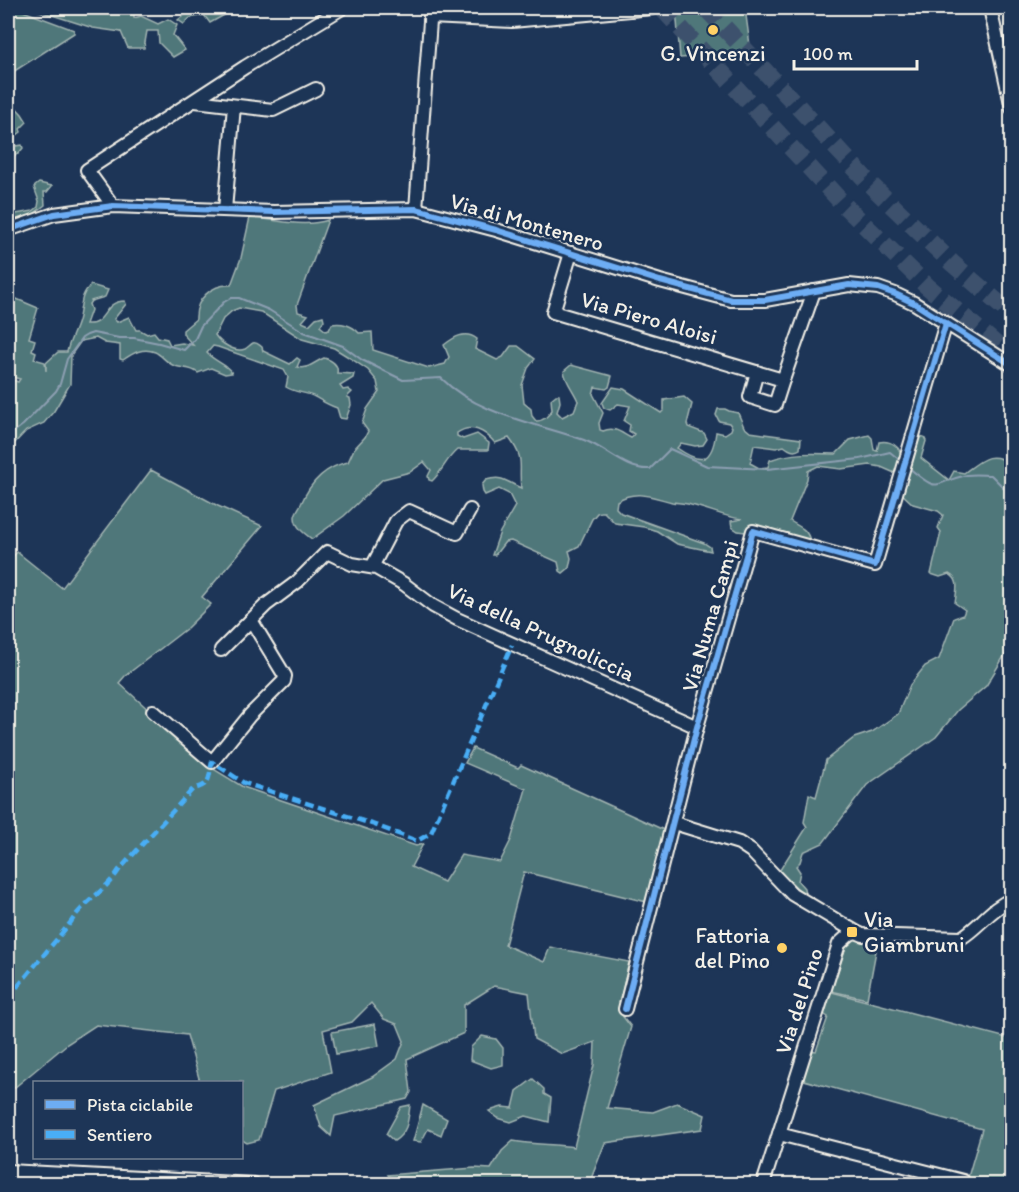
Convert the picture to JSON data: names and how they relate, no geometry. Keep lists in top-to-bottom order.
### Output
{
  "streets": {
    "street": [
      "Via di Montenero",
      "Via Piero Aloisi",
      "Via Numa Campi",
      "Via della Prugnoliccia",
      "Via del Pino"
    ]
  },
  "crossings": [
    ["Via di Montenero", "Via Piero Aloisi"],
    ["Via di Montenero", "Via Numa Campi"],
    ["Via Numa Campi", "Via della Prugnoliccia"]
  ],
  "places": {
    "other": ["G. Vincenzi", "Fattoria del Pino"],
    "transit": ["Via Giambruni"]
  },
  "legend": ["Pista ciclabile", "Sentiero"],
  "scale_bar": "100 m"
}
